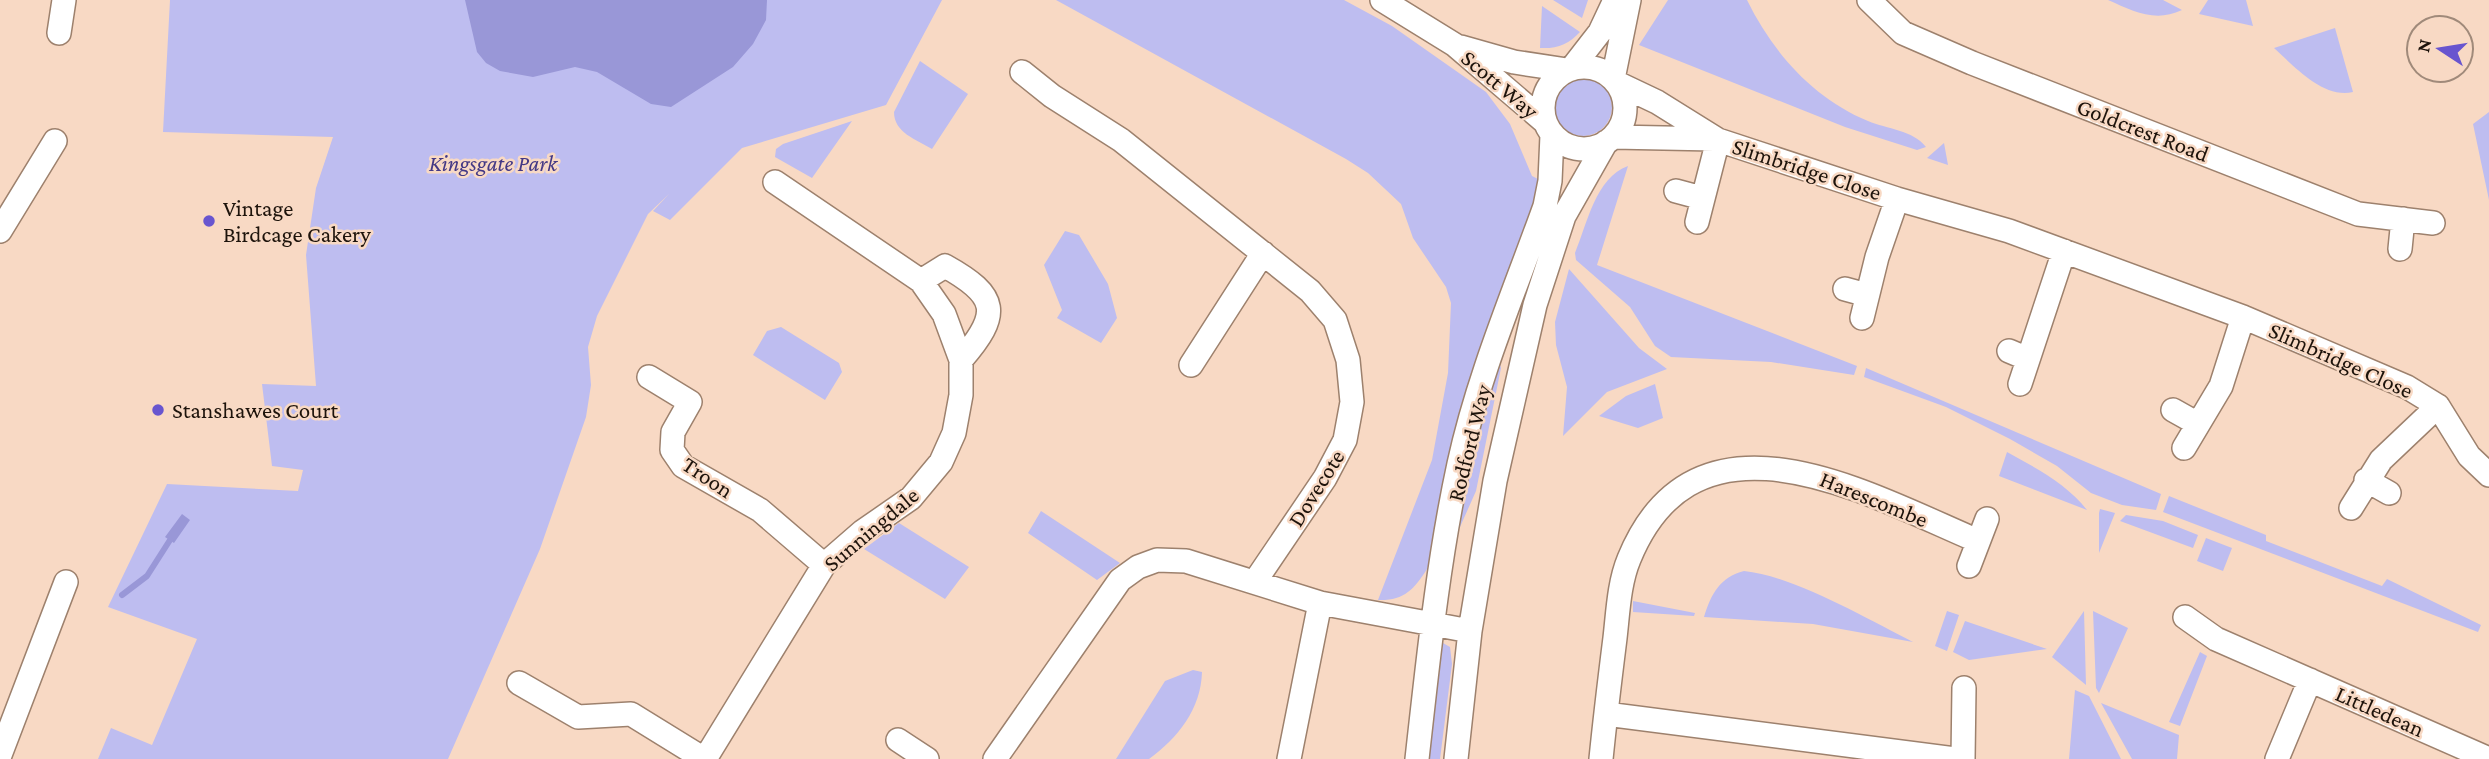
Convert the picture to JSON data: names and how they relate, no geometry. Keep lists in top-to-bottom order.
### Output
{
  "streets": {
    "street": [
      "Scott Way",
      "Goldcrest Road",
      "Slimbridge Close",
      "Rodford Way",
      "Troon",
      "Dovecote",
      "Harescombe",
      "Sunningdale",
      "Littledean"
    ]
  },
  "crossings": [
    ["Scott Way", "Slimbridge Close"],
    ["Scott Way", "Rodford Way"],
    ["Slimbridge Close", "Rodford Way"],
    ["Troon", "Sunningdale"]
  ],
  "parks": ["Kingsgate Park"],
  "places": ["Vintage Birdcage Cakery", "Stanshawes Court"],
  "north": "left"
}
